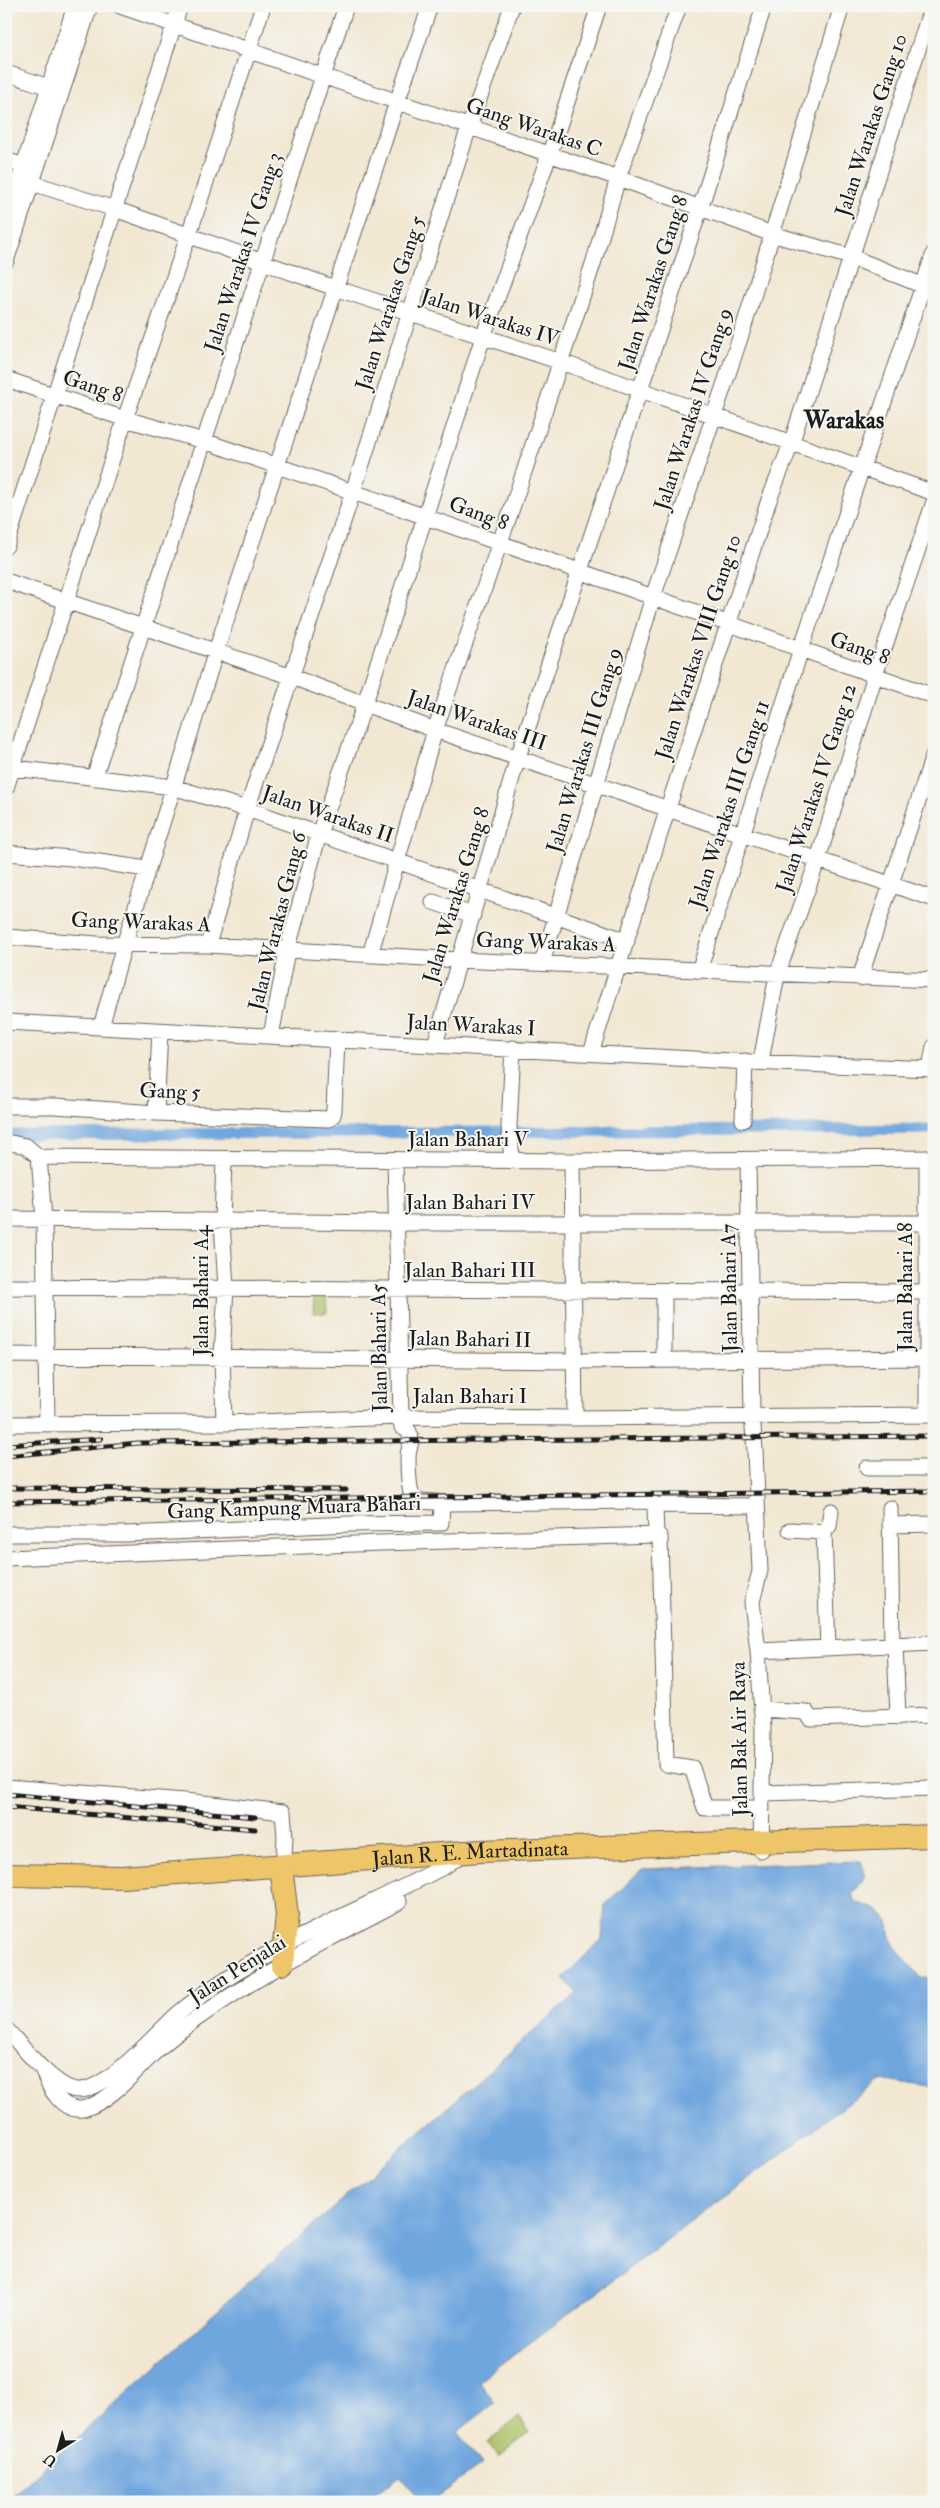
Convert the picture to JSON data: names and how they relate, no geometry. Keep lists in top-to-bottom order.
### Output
{
  "streets": {
    "highway": ["Jalan R. E. Martadinata"],
    "street": [
      "Jalan Warakas Gang 10",
      "Gang Warakas C",
      "Jalan Warakas IV Gang 3",
      "Jalan Warakas Gang 8",
      "Jalan Warakas Gang 5",
      "Jalan Warakas IV",
      "Gang 8",
      "Jalan Warakas IV Gang 9",
      "Jalan Warakas VIII Gang 10",
      "Jalan Warakas III",
      "Jalan Warakas III Gang 9",
      "Jalan Warakas IV Gang 12",
      "Jalan Warakas III Gang 11",
      "Jalan Warakas II",
      "Jalan Warakas Gang 6",
      "Gang Warakas A",
      "Jalan Warakas I",
      "Gang 5",
      "Jalan Bahari V",
      "Jalan Bahari IV",
      "Jalan Bahari III",
      "Jalan Bahari A8",
      "Jalan Bahari A7",
      "Jalan Bahari A4",
      "Jalan Bahari II",
      "Jalan Bahari A5",
      "Jalan Bahari I",
      "Gang Kampung Muara Bahari",
      "Jalan Bak Air Raya",
      "Jalan Penjalai"
    ]
  },
  "crossings": [
    ["Jalan Warakas Gang 10", "Gang Warakas C"],
    ["Jalan Warakas Gang 10", "Jalan Warakas VIII Gang 10"],
    ["Gang Warakas C", "Jalan Warakas IV Gang 3"],
    ["Gang Warakas C", "Jalan Warakas Gang 8"],
    ["Gang Warakas C", "Jalan Warakas Gang 5"],
    ["Gang Warakas C", "Jalan Warakas IV Gang 9"],
    ["Gang Warakas C", "Jalan Warakas VIII Gang 10"],
    ["Gang Warakas C", "Jalan Warakas III Gang 11"],
    ["Jalan Warakas IV Gang 3", "Jalan Warakas IV"],
    ["Jalan Warakas IV Gang 3", "Gang 8"],
    ["Jalan Warakas IV Gang 3", "Jalan Warakas III"],
    ["Jalan Warakas IV Gang 3", "Jalan Warakas II"],
    ["Jalan Warakas Gang 8", "Jalan Warakas IV"],
    ["Jalan Warakas Gang 8", "Gang 8"],
    ["Jalan Warakas Gang 8", "Jalan Warakas III"],
    ["Jalan Warakas Gang 8", "Jalan Warakas II"],
    ["Jalan Warakas Gang 8", "Gang Warakas A"],
    ["Jalan Warakas Gang 8", "Jalan Warakas I"],
    ["Jalan Warakas Gang 5", "Jalan Warakas IV"],
    ["Jalan Warakas Gang 5", "Gang 8"],
    ["Jalan Warakas Gang 5", "Jalan Warakas III"],
    ["Jalan Warakas IV", "Jalan Warakas IV Gang 9"],
    ["Jalan Warakas IV", "Jalan Warakas VIII Gang 10"],
    ["Jalan Warakas IV", "Jalan Warakas III Gang 11"],
    ["Jalan Warakas IV", "Jalan Warakas Gang 6"],
    ["Gang 8", "Jalan Warakas IV Gang 9"],
    ["Gang 8", "Jalan Warakas VIII Gang 10"],
    ["Gang 8", "Jalan Warakas III Gang 9"],
    ["Gang 8", "Jalan Warakas IV Gang 12"],
    ["Gang 8", "Jalan Warakas III Gang 11"],
    ["Gang 8", "Jalan Warakas Gang 6"],
    ["Jalan Warakas IV Gang 9", "Jalan Warakas III Gang 9"],
    ["Jalan Warakas VIII Gang 10", "Jalan Warakas III"],
    ["Jalan Warakas VIII Gang 10", "Jalan Warakas II"],
    ["Jalan Warakas VIII Gang 10", "Gang Warakas A"],
    ["Jalan Warakas VIII Gang 10", "Jalan Warakas I"],
    ["Jalan Warakas III", "Jalan Warakas III Gang 9"],
    ["Jalan Warakas III", "Jalan Warakas IV Gang 12"],
    ["Jalan Warakas III", "Jalan Warakas III Gang 11"],
    ["Jalan Warakas III", "Jalan Warakas Gang 6"],
    ["Jalan Warakas III Gang 9", "Jalan Warakas II"],
    ["Jalan Warakas III Gang 9", "Gang Warakas A"],
    ["Jalan Warakas IV Gang 12", "Gang Warakas A"],
    ["Jalan Warakas IV Gang 12", "Jalan Warakas I"],
    ["Jalan Warakas III Gang 11", "Gang Warakas A"],
    ["Jalan Warakas II", "Jalan Warakas Gang 6"],
    ["Jalan Warakas Gang 6", "Gang Warakas A"],
    ["Jalan Warakas Gang 6", "Jalan Warakas I"],
    ["Jalan Warakas I", "Gang 5"],
    ["Jalan Bahari V", "Jalan Bahari A8"],
    ["Jalan Bahari V", "Jalan Bahari A7"],
    ["Jalan Bahari V", "Jalan Bahari A4"],
    ["Jalan Bahari V", "Jalan Bahari A5"],
    ["Jalan Bahari IV", "Jalan Bahari A8"],
    ["Jalan Bahari IV", "Jalan Bahari A7"],
    ["Jalan Bahari IV", "Jalan Bahari A4"],
    ["Jalan Bahari IV", "Jalan Bahari A5"],
    ["Jalan Bahari III", "Jalan Bahari A8"],
    ["Jalan Bahari III", "Jalan Bahari A7"],
    ["Jalan Bahari III", "Jalan Bahari A4"],
    ["Jalan Bahari III", "Jalan Bahari A5"],
    ["Jalan Bahari A8", "Jalan Bahari II"],
    ["Jalan Bahari A8", "Jalan Bahari I"],
    ["Jalan Bahari A7", "Jalan Bahari II"],
    ["Jalan Bahari A7", "Jalan Bahari I"],
    ["Jalan Bahari A7", "Gang Kampung Muara Bahari"],
    ["Jalan Bahari A7", "Jalan Bak Air Raya"],
    ["Jalan Bahari A4", "Jalan Bahari II"],
    ["Jalan Bahari A4", "Jalan Bahari I"],
    ["Jalan Bahari II", "Jalan Bahari A5"],
    ["Jalan Bahari A5", "Jalan Bahari I"],
    ["Jalan Bahari A5", "Gang Kampung Muara Bahari"],
    ["Jalan Bak Air Raya", "Jalan R. E. Martadinata"],
    ["Jalan R. E. Martadinata", "Jalan Penjalai"]
  ],
  "districts": ["Warakas"],
  "north": "bottom left"
}
